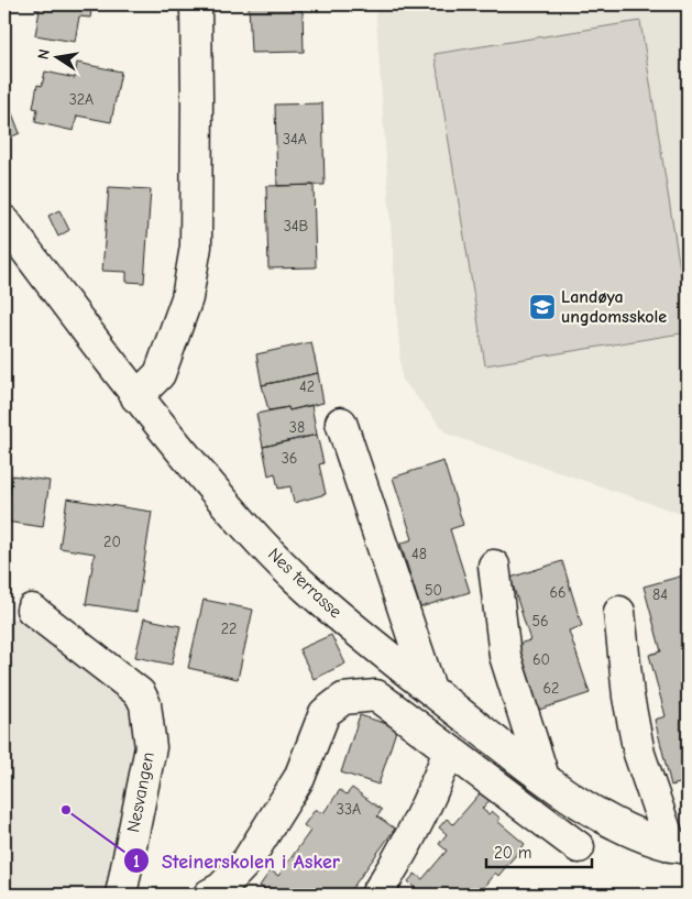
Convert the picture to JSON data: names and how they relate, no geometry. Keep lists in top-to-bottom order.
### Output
{
  "streets": {
    "street": ["Nes terrasse", "Nesvangen"]
  },
  "places": {
    "school or university": ["Landøya ungdomsskole"],
    "other": ["Steinerskolen i Asker"]
  },
  "house_numbers": [
    "32A",
    "34A",
    "34B",
    "42",
    "38",
    "36",
    "20",
    "48",
    "50",
    "66",
    "84",
    "56",
    "22",
    "60",
    "62",
    "33A"
  ],
  "scale_bar": "20 m",
  "north": "left"
}
